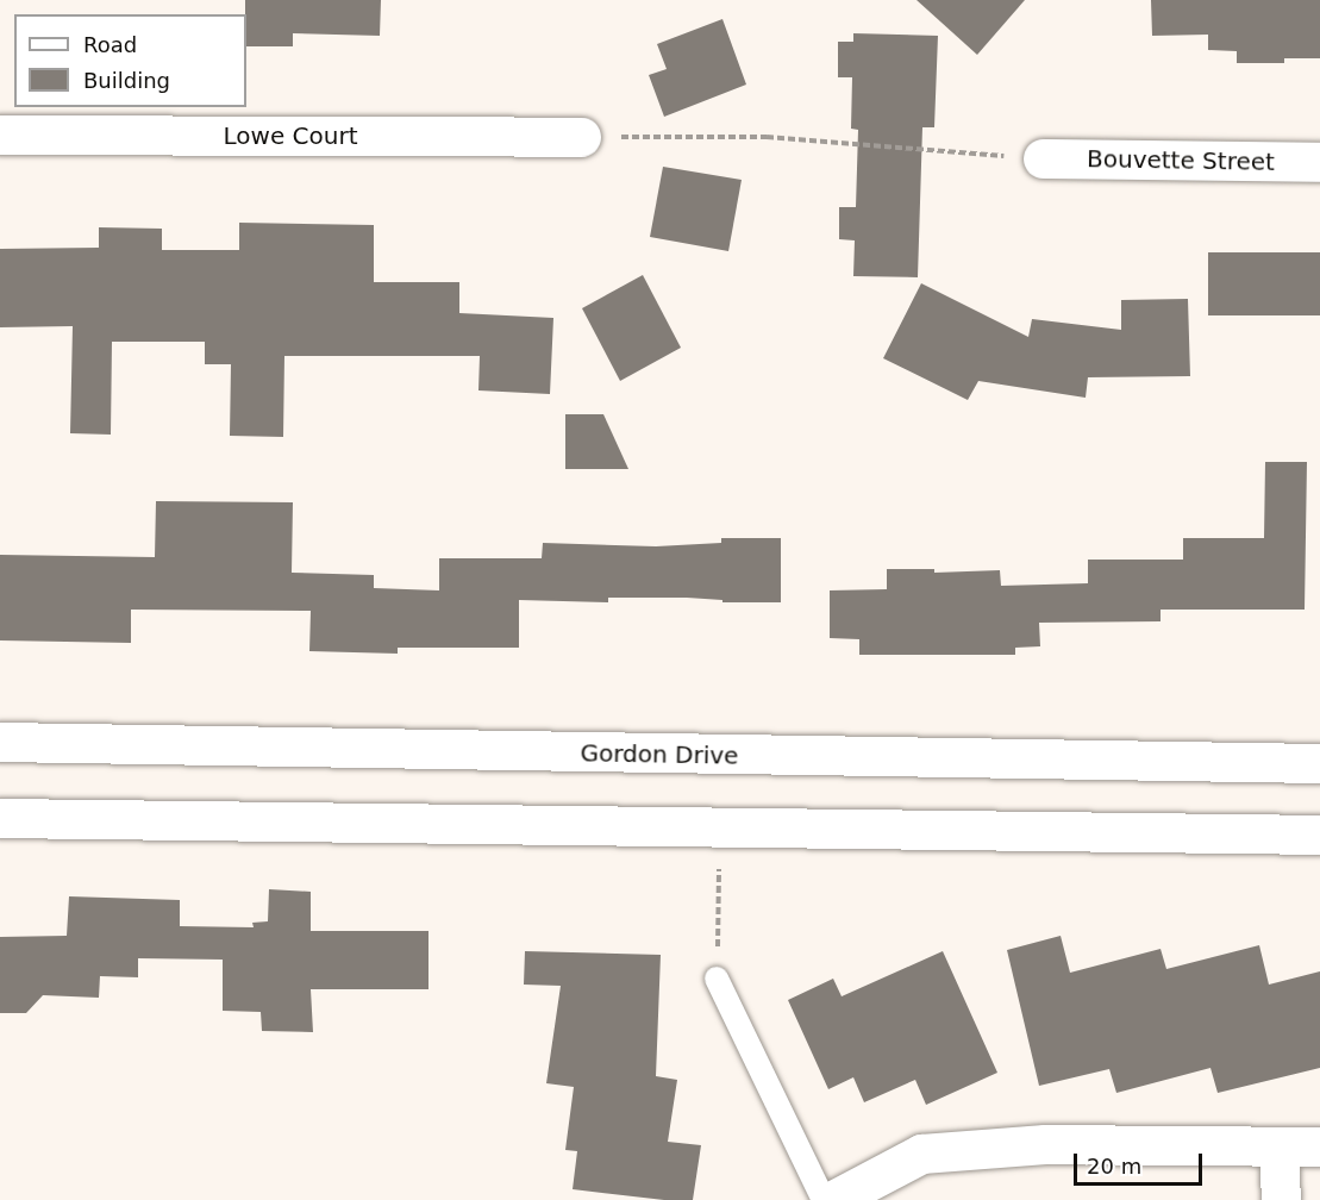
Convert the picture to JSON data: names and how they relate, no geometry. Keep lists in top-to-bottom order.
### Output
{
  "streets": {
    "main road": ["Lowe Court", "Bouvette Street", "Gordon Drive"]
  },
  "legend": ["Road", "Building"],
  "scale_bar": "20 m"
}
